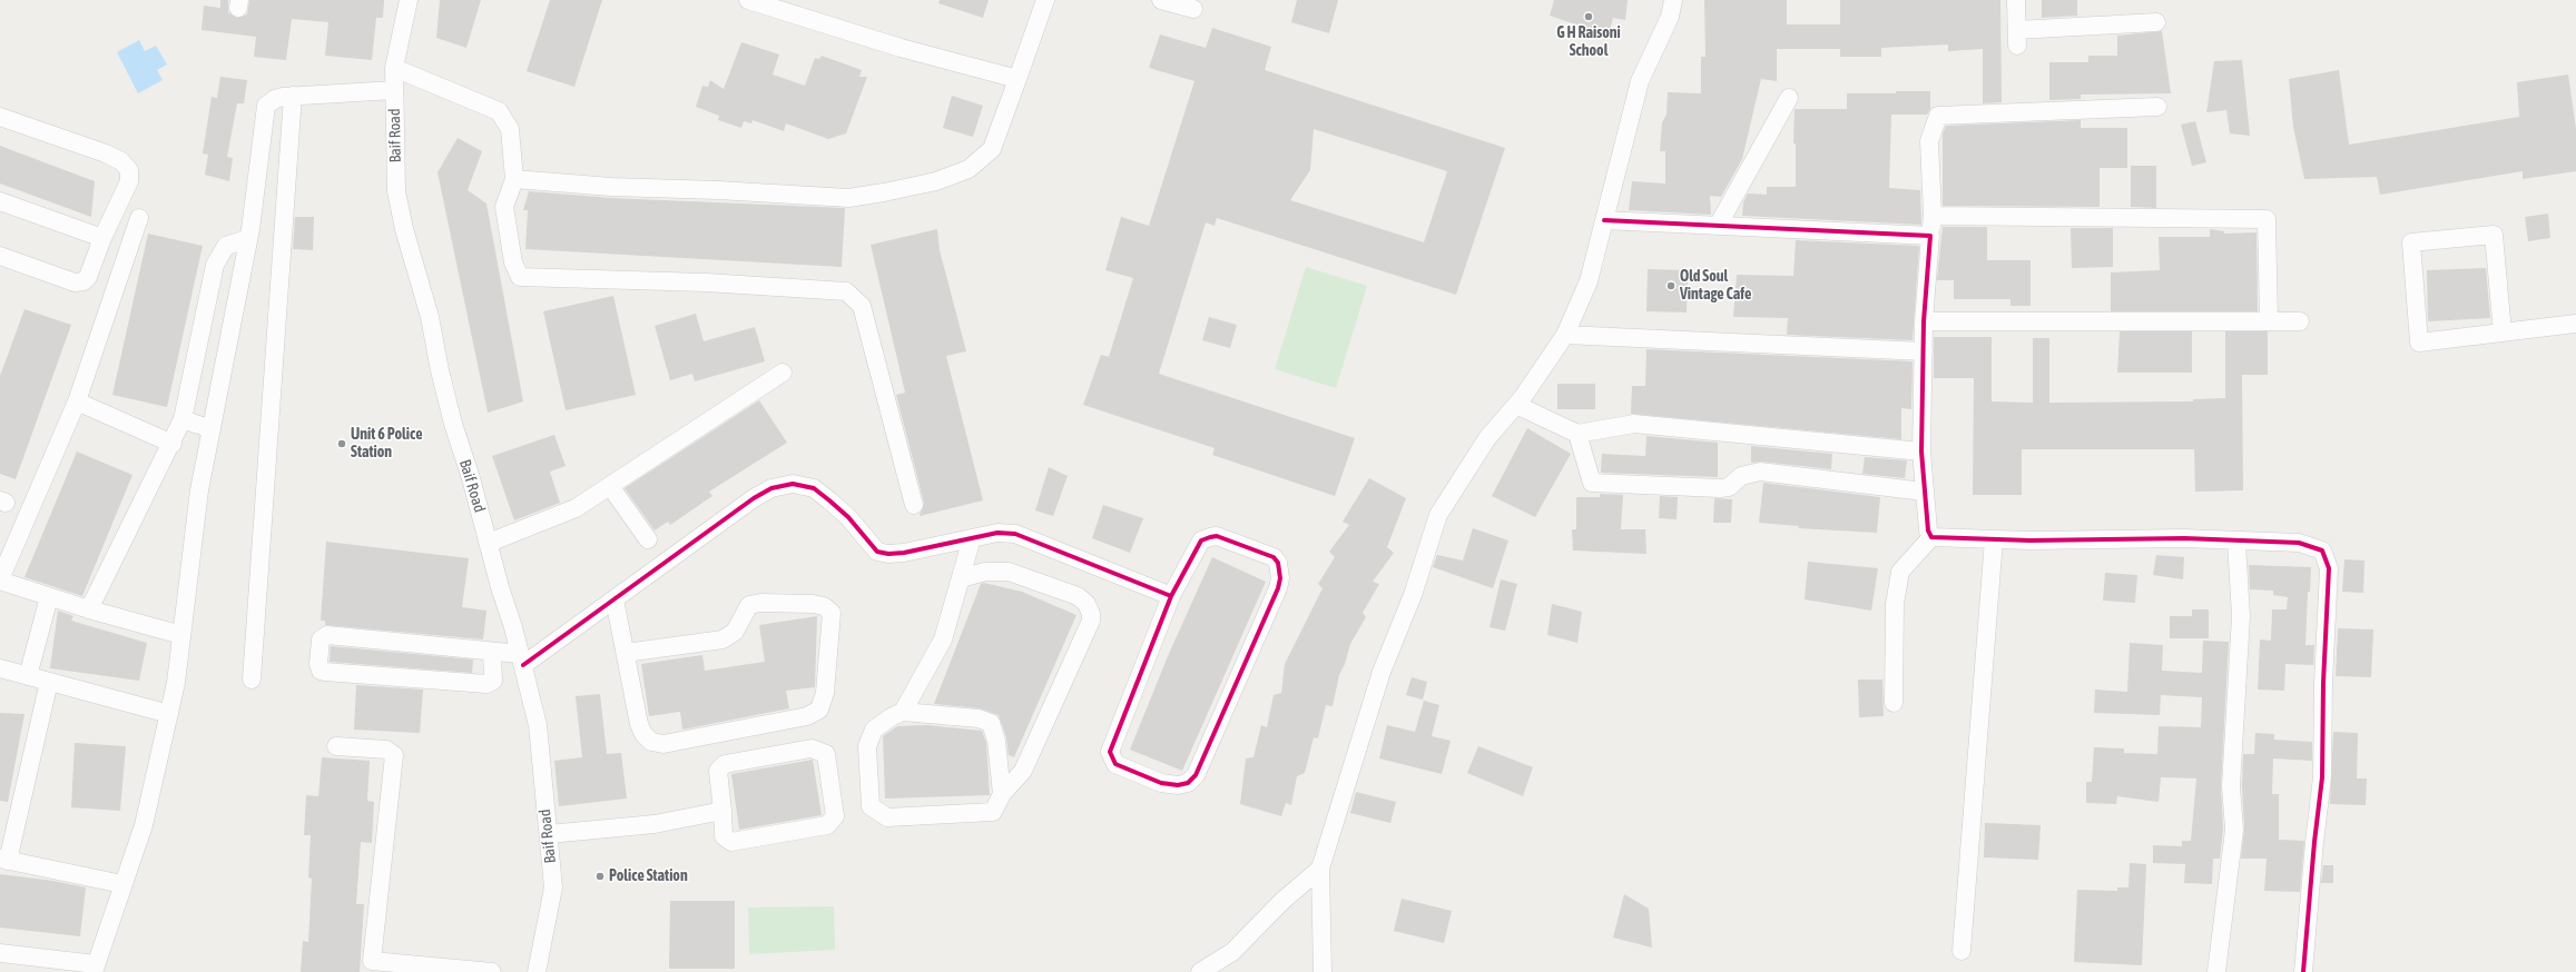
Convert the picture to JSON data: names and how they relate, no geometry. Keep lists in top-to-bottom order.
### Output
{
  "streets": {
    "street": ["Baif Road"]
  },
  "places": [
    "G H Raisoni School",
    "Old Soul Vintage Cafe",
    "Unit 6 Police Station",
    "Police Station"
  ]
}
